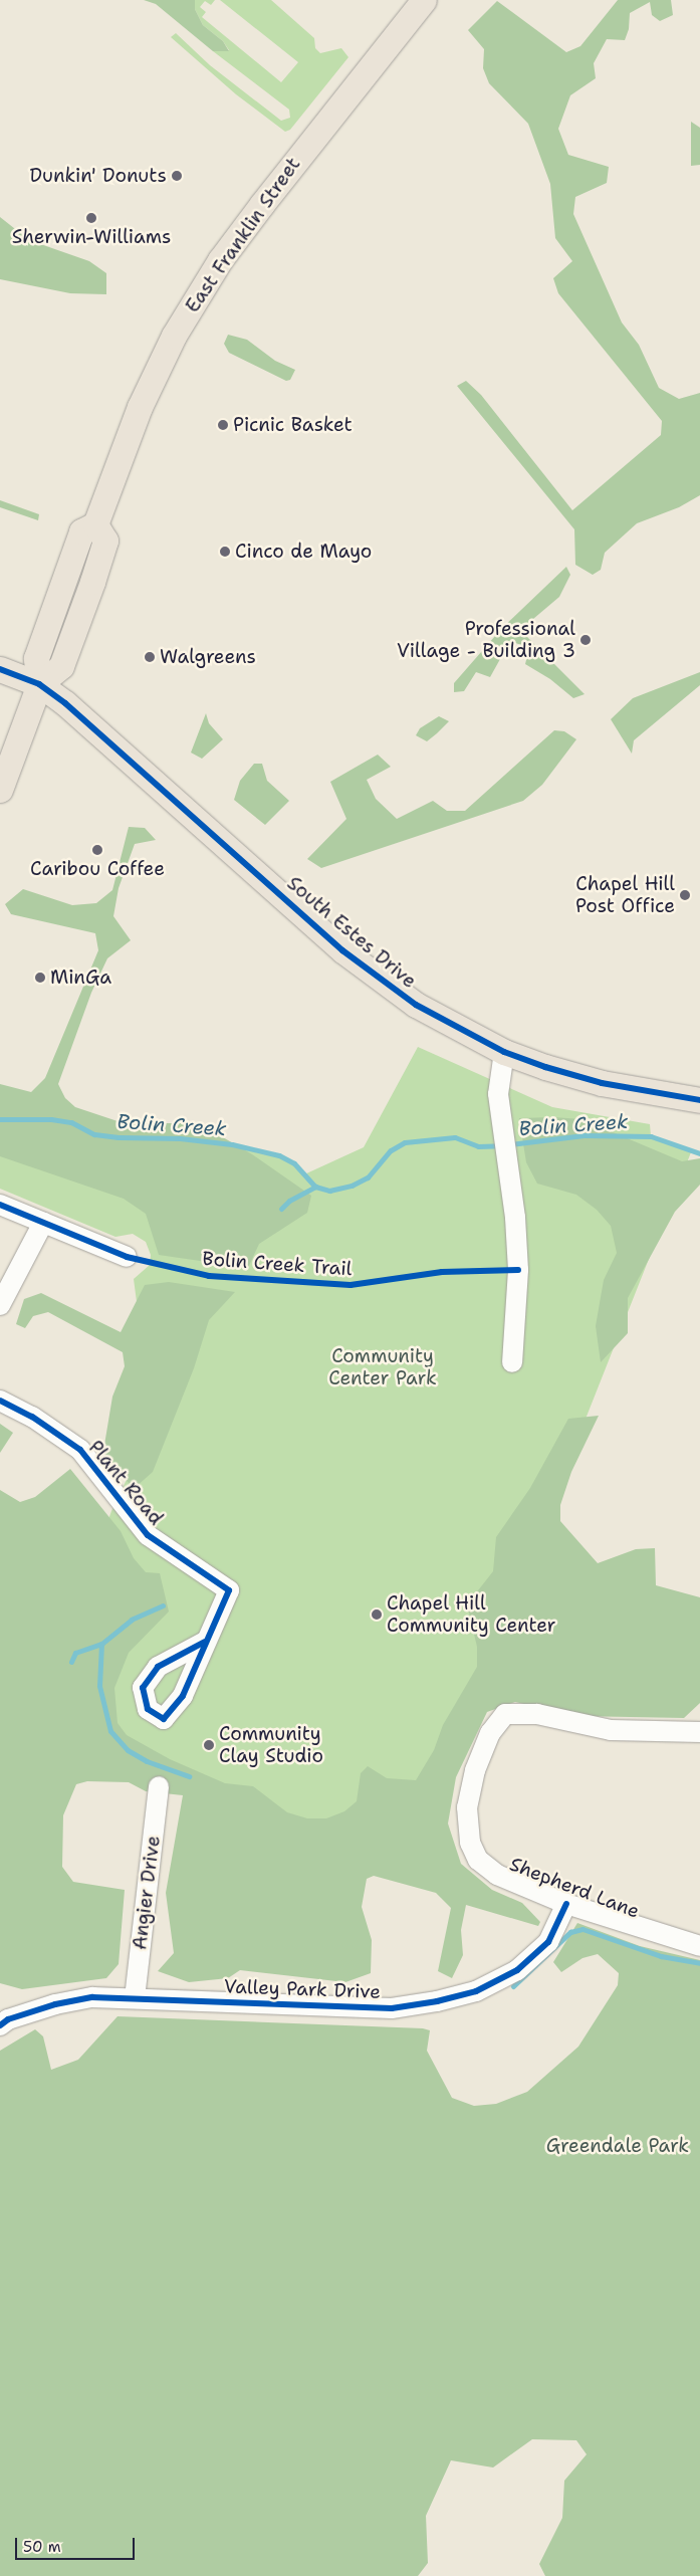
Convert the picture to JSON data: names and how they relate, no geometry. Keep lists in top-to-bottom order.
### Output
{
  "streets": {
    "main road": ["East Franklin Street", "South Estes Drive"],
    "street": [
      "Plant Road",
      "Shepherd Lane",
      "Angier Drive",
      "Valley Park Drive"
    ],
    "cycle path": ["Bolin Creek Trail"]
  },
  "crossings": [
    ["East Franklin Street", "South Estes Drive"],
    ["Shepherd Lane", "Valley Park Drive"],
    ["Angier Drive", "Valley Park Drive"]
  ],
  "water": ["Bolin Creek"],
  "parks": ["Community Center Park", "Greendale Park"],
  "places": [
    "Dunkin' Donuts",
    "Sherwin-Williams",
    "Picnic Basket",
    "Cinco de Mayo",
    "Professional Village - Building 3",
    "Walgreens",
    "Caribou Coffee",
    "Chapel Hill Post Office",
    "MinGa",
    "Chapel Hill Community Center",
    "Community Clay Studio"
  ],
  "scale_bar": "50 m"
}
